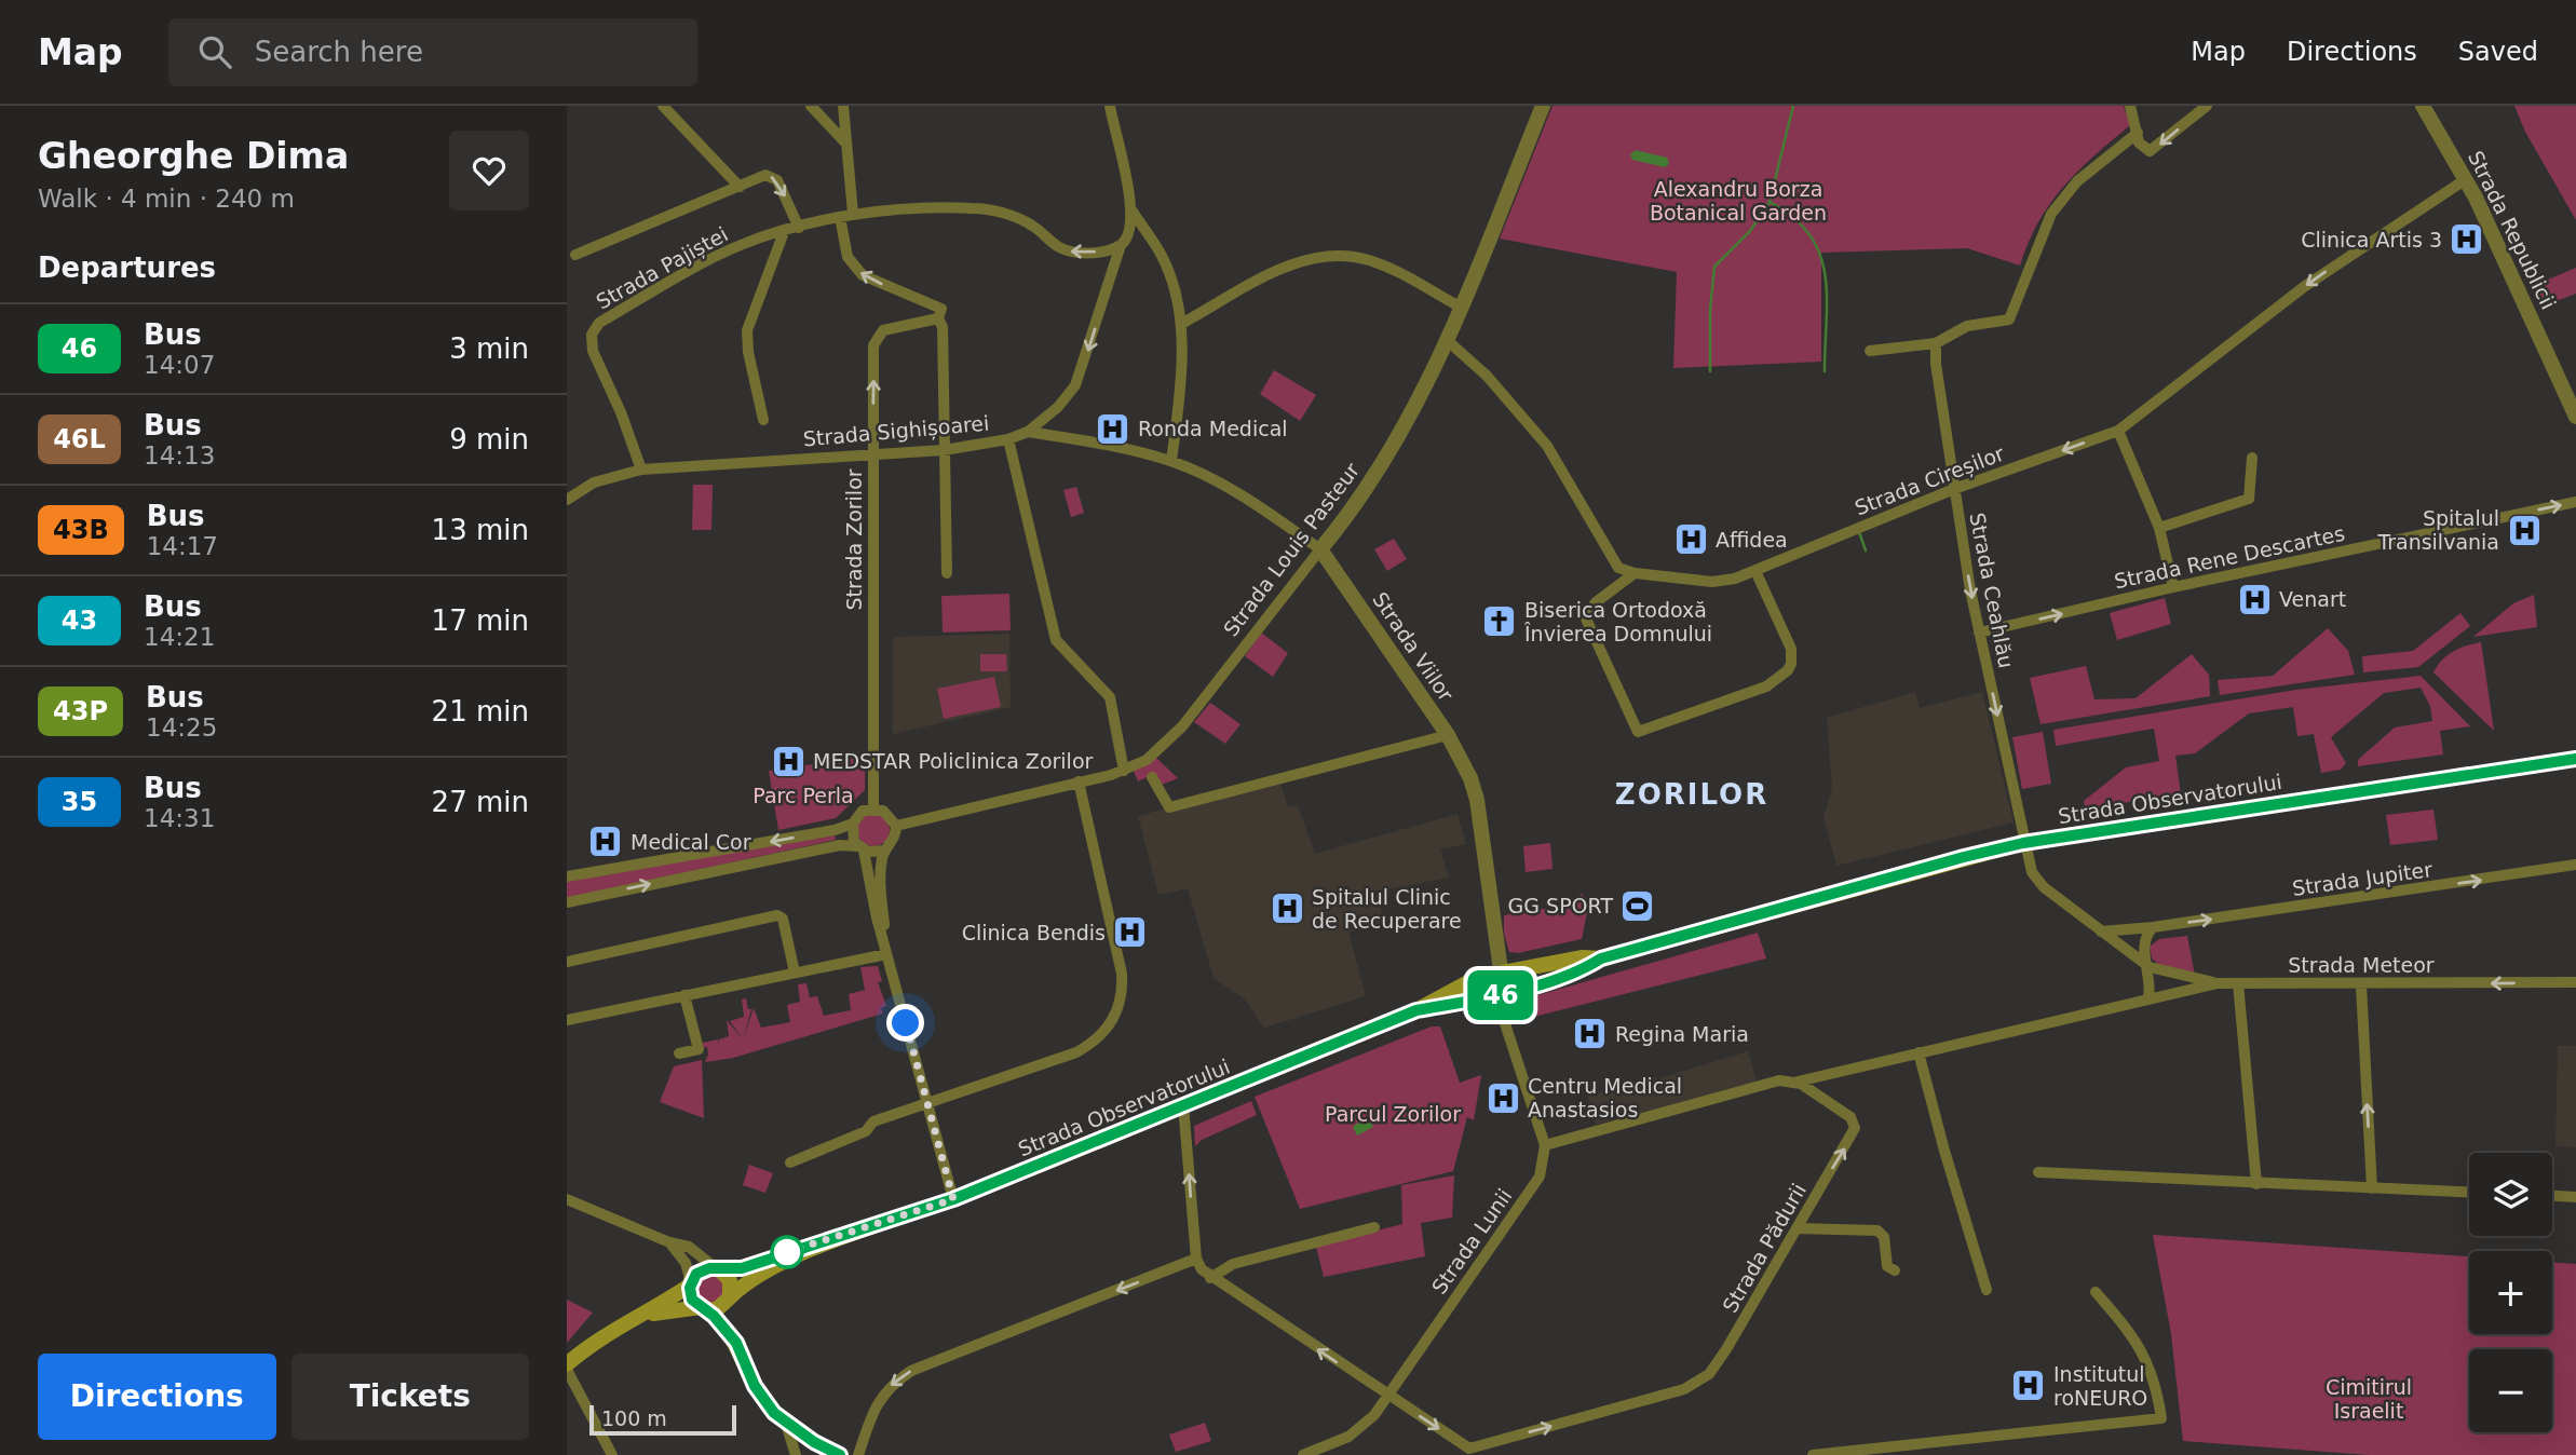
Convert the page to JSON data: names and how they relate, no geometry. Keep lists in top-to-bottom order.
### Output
{
  "streets": {
    "main road": ["Strada Observatorului"],
    "street": [
      "Strada Republicii",
      "Strada Pajiștei",
      "Strada Sighișoarei",
      "Strada Cireșilor",
      "Strada Zorilor",
      "Strada Louis Pasteur",
      "Strada Rene Descartes",
      "Strada Ceahlău",
      "Strada Viilor",
      "Strada Jupiter",
      "Strada Meteor",
      "Strada Lunii",
      "Strada Pădurii"
    ]
  },
  "crossings": [
    ["Strada Republicii", "Strada Cireșilor"],
    ["Strada Pajiștei", "Strada Sighișoarei"],
    ["Strada Sighișoarei", "Strada Zorilor"],
    ["Strada Sighișoarei", "Strada Viilor"],
    ["Strada Cireșilor", "Strada Ceahlău"],
    ["Strada Zorilor", "Strada Louis Pasteur"],
    ["Strada Louis Pasteur", "Strada Viilor"],
    ["Strada Rene Descartes", "Strada Ceahlău"],
    ["Strada Ceahlău", "Strada Observatorului"],
    ["Strada Viilor", "Strada Observatorului"],
    ["Strada Meteor", "Strada Pădurii"],
    ["Strada Lunii", "Strada Pădurii"]
  ],
  "one_way": [
    "Strada Pajiștei",
    "Strada Cireșilor",
    "Strada Rene Descartes",
    "Strada Ceahlău",
    "Strada Jupiter"
  ],
  "districts": ["ZORILOR"],
  "parks": [
    "Alexandru Borza Botanical Garden",
    "Parc Perla",
    "Parcul Zorilor",
    "Cimitirul Israelit"
  ],
  "places": {
    "hospital": [
      "Clinica Artis 3",
      "Ronda Medical",
      "Spitalul Transilvania",
      "Affidea",
      "Venart",
      "MEDSTAR Policlinica Zorilor",
      "Medical Cor",
      "Spitalul Clinic de Recuperare",
      "Clinica Bendis",
      "Regina Maria",
      "Centru Medical Anastasios",
      "Institutul roNEURO"
    ],
    "church": ["Biserica Ortodoxă Învierea Domnului"],
    "sports": ["GG SPORT"]
  },
  "lines": ["bus line 46"],
  "scale_bar": "100 m",
  "page": {
    "header": "Map",
    "search": "Search here",
    "nav": ["Map", "Directions", "Saved"],
    "heading": [
      ["Gheorghe Dima", "Walk · 4 min · 240 m"],
      "Departures"
    ],
    "on_map": "46",
    "list": [
      {
        "mark": "46",
        "name": "Bus",
        "note": "14:07",
        "value": "3 min"
      },
      {
        "mark": "46L",
        "name": "Bus",
        "note": "14:13",
        "value": "9 min"
      },
      {
        "mark": "43B",
        "name": "Bus",
        "note": "14:17",
        "value": "13 min"
      },
      {
        "mark": "43",
        "name": "Bus",
        "note": "14:21",
        "value": "17 min"
      },
      {
        "mark": "43P",
        "name": "Bus",
        "note": "14:25",
        "value": "21 min"
      },
      {
        "mark": "35",
        "name": "Bus",
        "note": "14:31",
        "value": "27 min"
      }
    ],
    "map_buttons": ["+", "−"],
    "buttons": ["Directions", "Tickets"],
    "scale": "100 m"
  }
}
